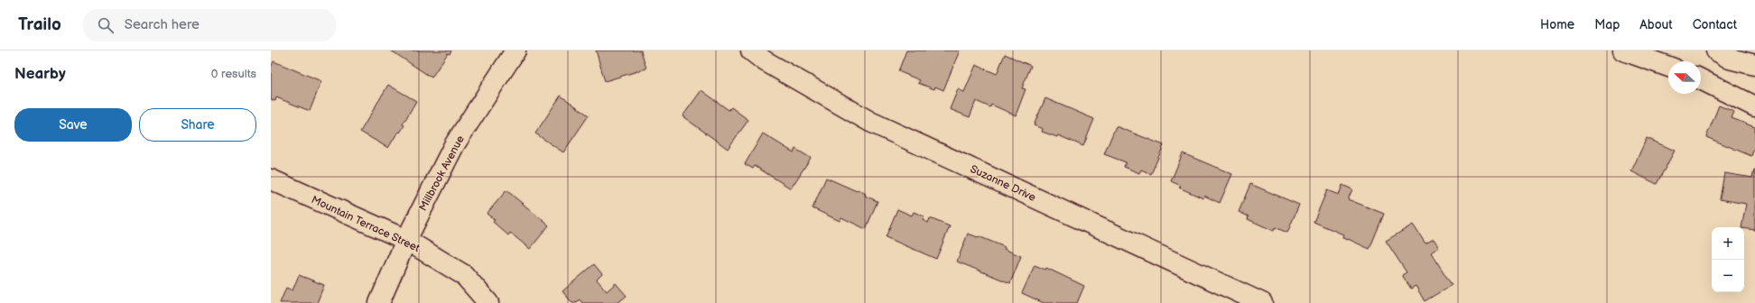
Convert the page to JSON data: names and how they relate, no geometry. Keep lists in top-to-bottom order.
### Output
{
  "streets": {
    "street": ["Millbrook Avenue", "Suzanne Drive", "Mountain Terrace Street"]
  },
  "crossings": [
    ["Millbrook Avenue", "Mountain Terrace Street"]
  ],
  "north": "left",
  "page": {
    "header": "Trailo",
    "search": "Search here",
    "nav": [
      "Home",
      "Map",
      "About",
      "Contact"
    ],
    "heading": ["Nearby", "0 results"],
    "buttons": ["Save", "Share"],
    "map_buttons": ["+", "−"]
  }
}
